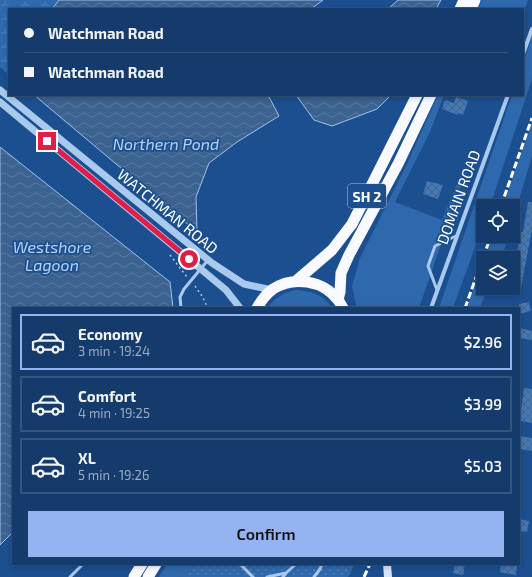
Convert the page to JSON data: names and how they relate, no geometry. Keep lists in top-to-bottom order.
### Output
{
  "streets": {
    "highway": ["SH 2"],
    "street": ["DOMAIN ROAD", "WATCHMAN ROAD"]
  },
  "crossings": [
    ["SH 2", "WATCHMAN ROAD"]
  ],
  "water": ["Northern Pond", "Westshore Lagoon"],
  "page": {
    "banner": ["Watchman Road", "Watchman Road"],
    "list": [
      {
        "name": "Economy",
        "note": "3 min · 19:24",
        "value": "$2.96"
      },
      {
        "name": "Comfort",
        "note": "4 min · 19:25",
        "value": "$3.99"
      },
      {
        "name": "XL",
        "note": "5 min · 19:26",
        "value": "$5.03"
      }
    ],
    "buttons": "Confirm"
  }
}
